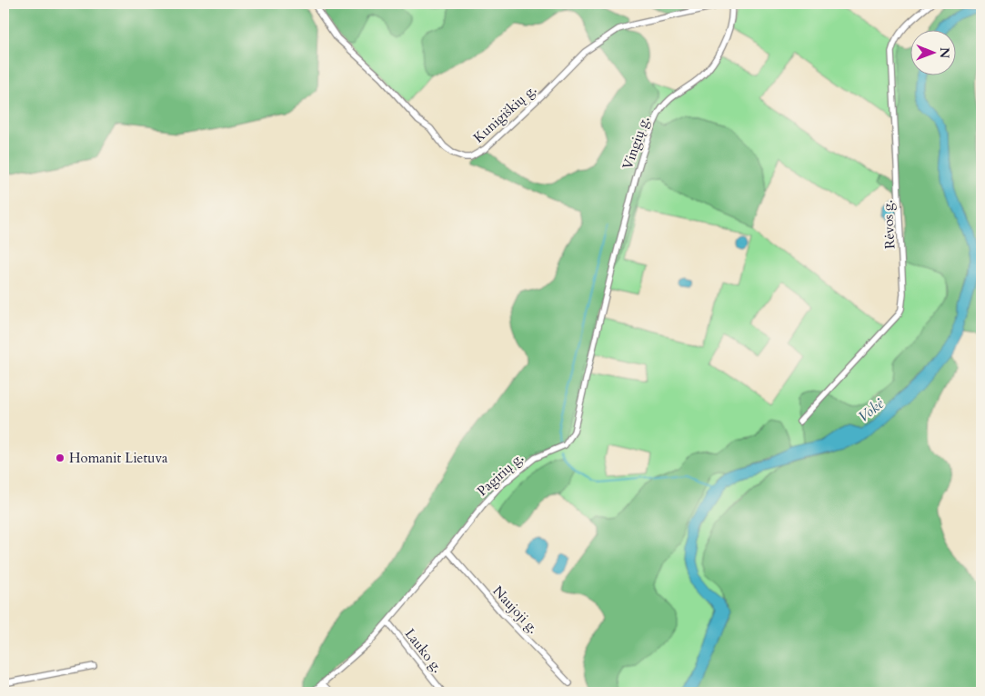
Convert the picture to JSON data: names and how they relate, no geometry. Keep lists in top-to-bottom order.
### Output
{
  "streets": {
    "street": [
      "Kunigiškių g.",
      "Vingių g.",
      "Rėvos g.",
      "Pagirių g.",
      "Naujoji g.",
      "Lauko g."
    ]
  },
  "crossings": [
    ["Vingių g.", "Pagirių g."],
    ["Pagirių g.", "Naujoji g."],
    ["Pagirių g.", "Lauko g."]
  ],
  "water": ["Vokė"],
  "places": ["Homanit Lietuva"],
  "north": "right"
}
